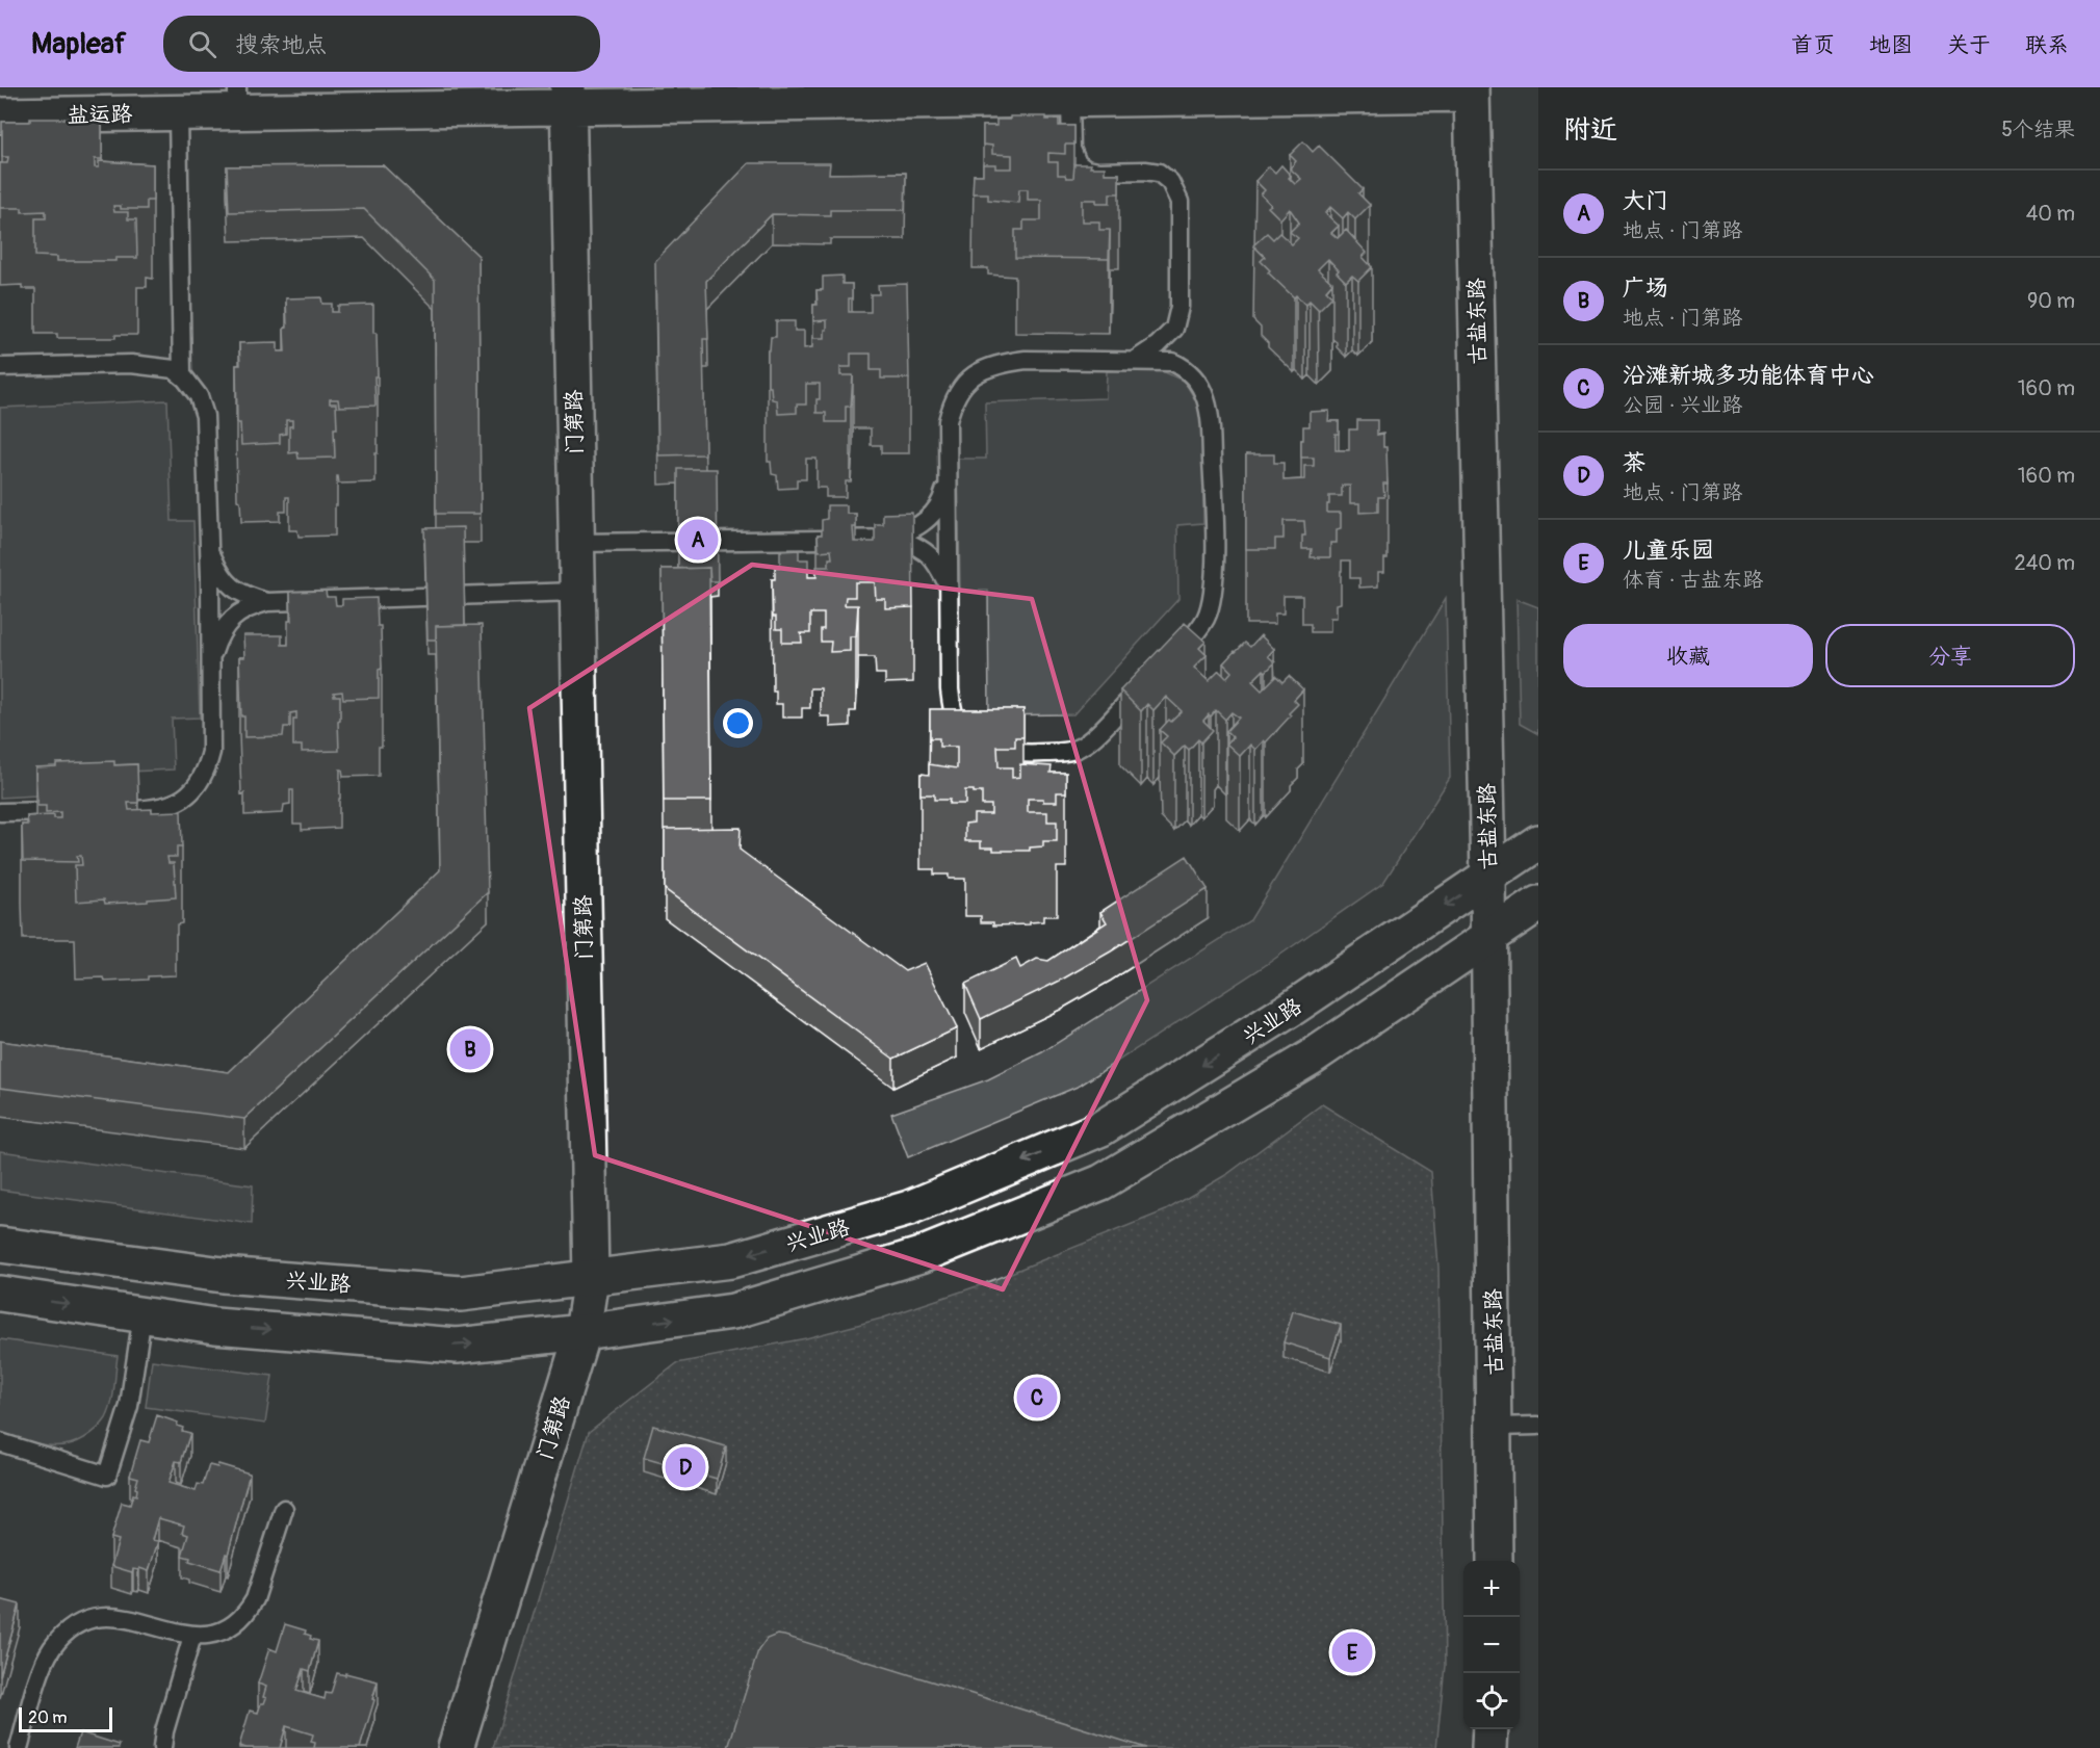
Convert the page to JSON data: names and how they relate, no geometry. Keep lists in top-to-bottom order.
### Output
{
  "streets": {
    "street": [
      "盐运路",
      "古盐东路",
      "门第路",
      "兴业路"
    ]
  },
  "crossings": [
    ["盐运路", "古盐东路"],
    ["盐运路", "门第路"],
    ["古盐东路", "兴业路"],
    ["门第路", "兴业路"]
  ],
  "scale_bar": "20 m",
  "page": {
    "header": "Mapleaf",
    "search": "搜索地点",
    "nav": [
      "首页",
      "地图",
      "关于",
      "联系"
    ],
    "heading": ["附近", "5个结果"],
    "list": [
      {
        "mark": "A",
        "name": "大门",
        "note": "地点 · 门第路",
        "value": "40 m"
      },
      {
        "mark": "B",
        "name": "广场",
        "note": "地点 · 门第路",
        "value": "90 m"
      },
      {
        "mark": "C",
        "name": "沿滩新城多功能体育中心",
        "note": "公园 · 兴业路",
        "value": "160 m"
      },
      {
        "mark": "D",
        "name": "茶",
        "note": "地点 · 门第路",
        "value": "160 m"
      },
      {
        "mark": "E",
        "name": "儿童乐园",
        "note": "体育 · 古盐东路",
        "value": "240 m"
      }
    ],
    "pins": [
      "A",
      "B",
      "C",
      "D",
      "E"
    ],
    "buttons": ["收藏", "分享"],
    "map_buttons": ["+", "−"],
    "scale": "20 m"
  }
}
